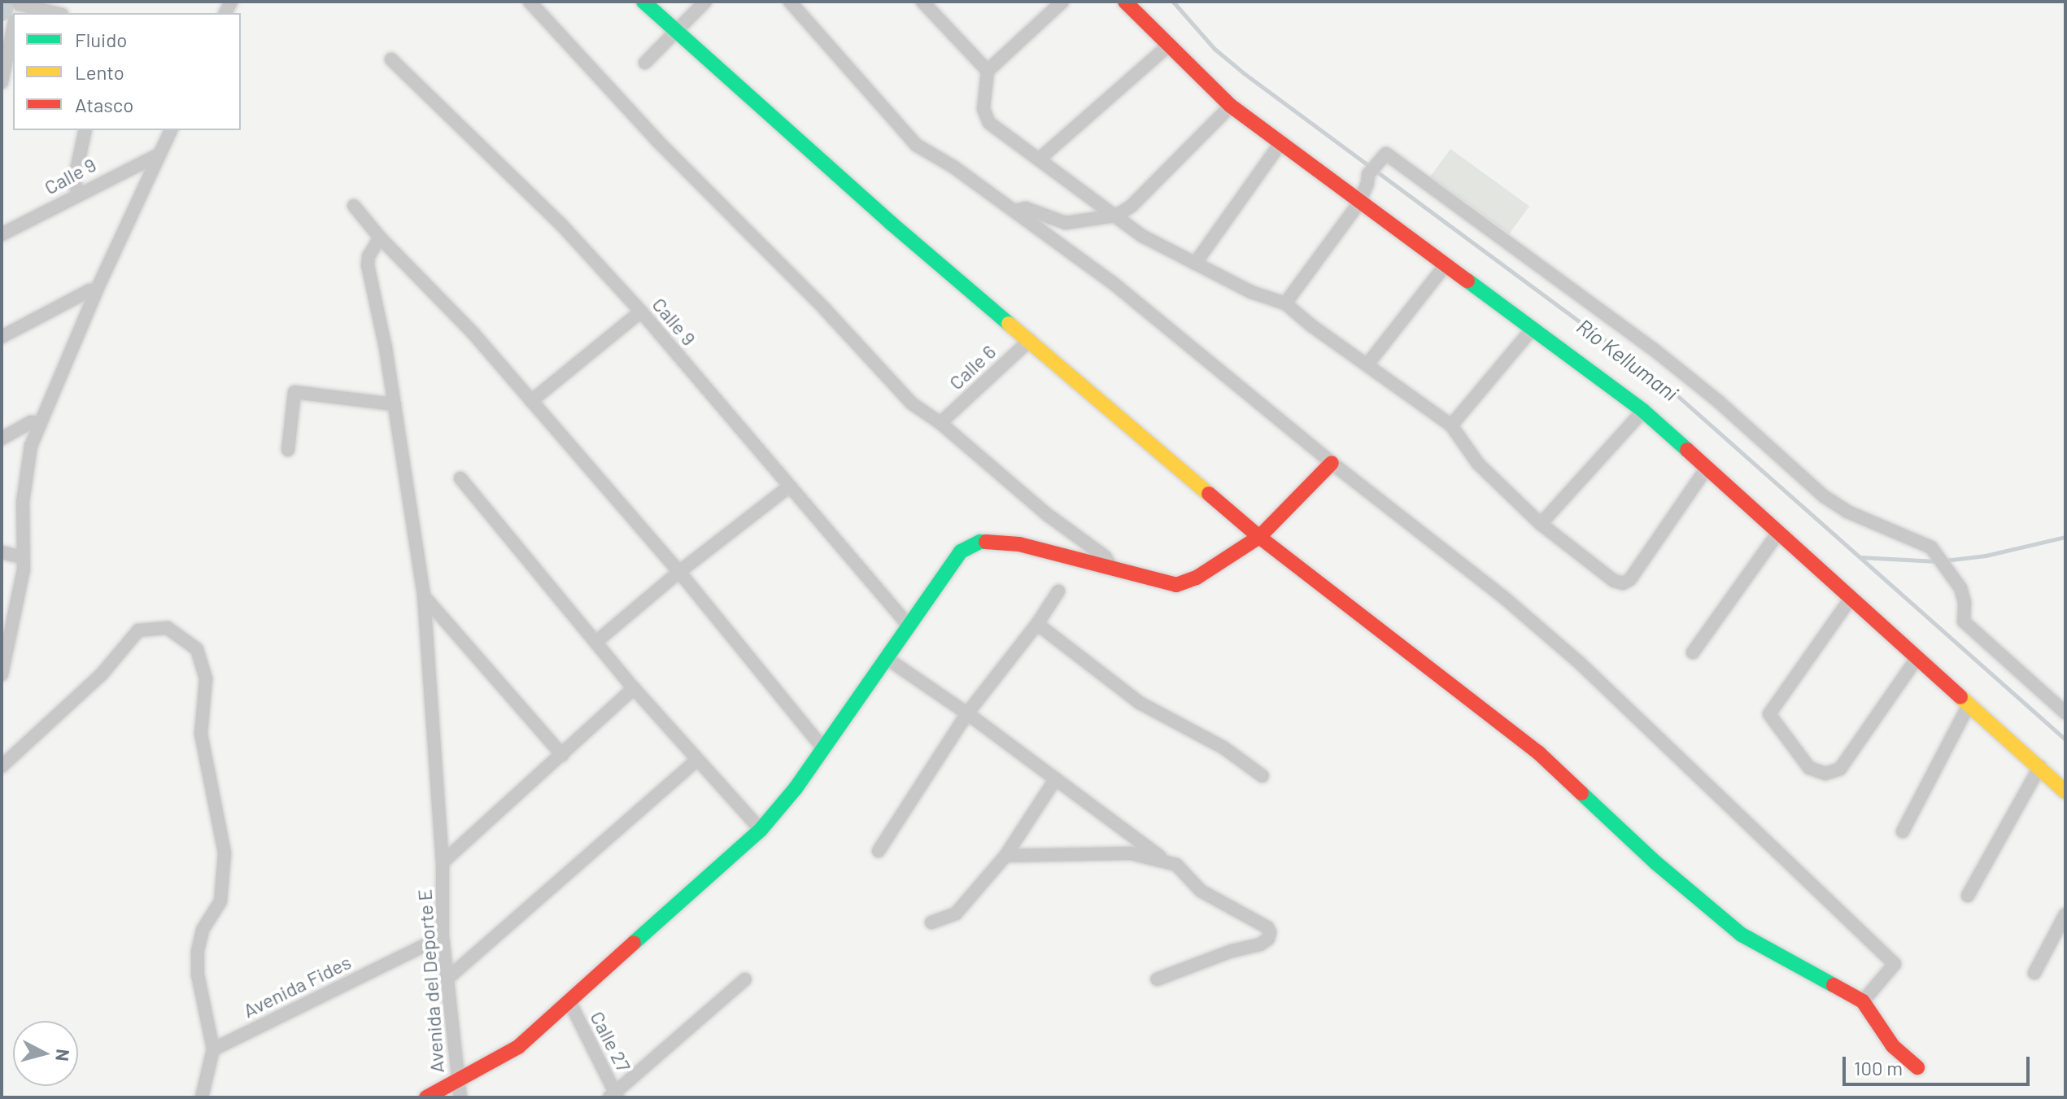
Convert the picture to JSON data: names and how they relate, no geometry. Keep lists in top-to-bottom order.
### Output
{
  "streets": {
    "street": [
      "Calle 9",
      "Calle 6",
      "Avenida del Deporte E",
      "Avenida Fides",
      "Calle 27"
    ]
  },
  "crossings": [
    ["Avenida del Deporte E", "Avenida Fides"]
  ],
  "water": ["Río Kellumani"],
  "legend": ["Fluido", "Lento", "Atasco"],
  "scale_bar": "100 m",
  "north": "right"
}
